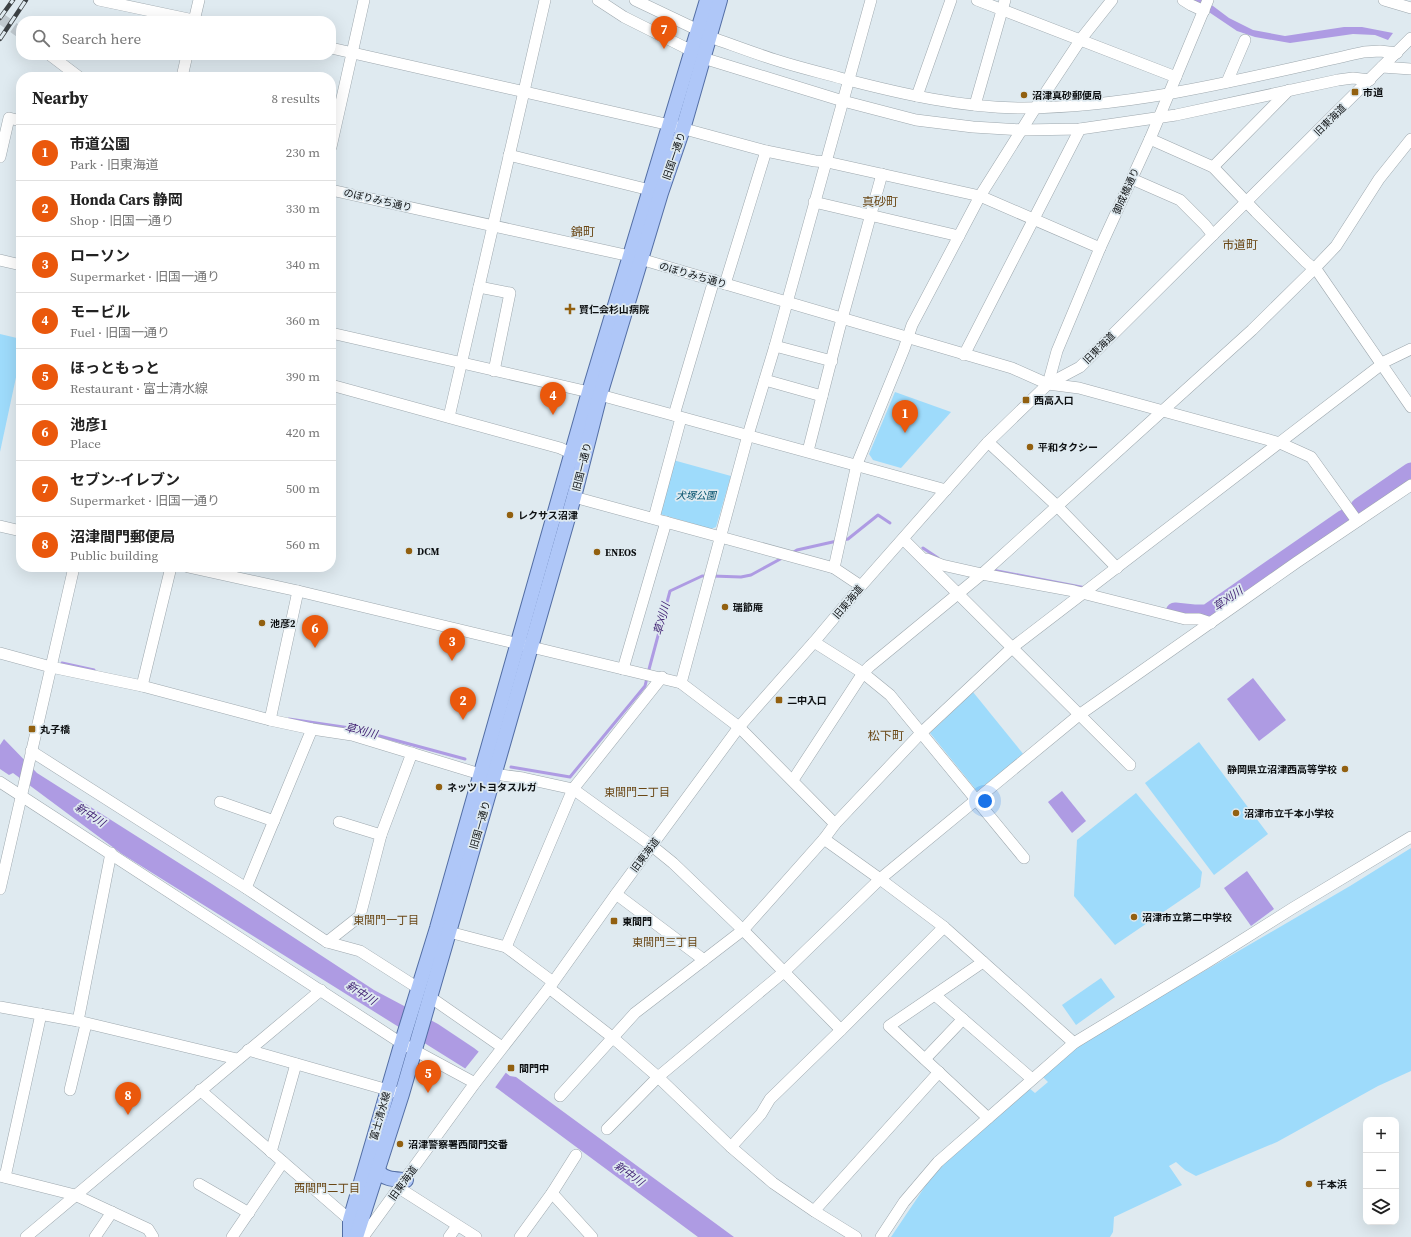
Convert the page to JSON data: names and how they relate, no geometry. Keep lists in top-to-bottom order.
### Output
{
  "streets": {
    "main road": ["旧国一通り", "富士清水線"],
    "street": ["旧東海道", "御成橋通り", "のぼりみち通り"]
  },
  "crossings": [
    ["旧東海道", "御成橋通り"],
    ["旧東海道", "のぼりみち通り"],
    ["旧国一通り", "のぼりみち通り"],
    ["旧国一通り", "富士清水線"],
    ["御成橋通り", "のぼりみち通り"]
  ],
  "districts": [
    "真砂町",
    "錦町",
    "市道町",
    "松下町",
    "東間門二丁目",
    "東間門一丁目",
    "東間門三丁目",
    "西間門二丁目"
  ],
  "water": ["草刈川", "新中川"],
  "parks": ["犬塚公園"],
  "places": {
    "transit": [
      "市道",
      "西高入口",
      "二中入口",
      "丸子橋",
      "東間門",
      "間門中"
    ],
    "other": [
      "沼津真砂郵便局",
      "平和タクシー",
      "レクサス沼津",
      "DCM",
      "ENEOS",
      "瑞節庵",
      "池彦2",
      "静岡県立沼津西高等学校",
      "ネッツトヨタスルガ",
      "沼津市立千本小学校",
      "沼津市立第二中学校",
      "沼津警察署西間門交番",
      "千本浜"
    ],
    "health": ["賢仁会杉山病院"]
  },
  "page": {
    "pins": [
      "7",
      "4",
      "1",
      "6",
      "3",
      "2",
      "5",
      "8"
    ],
    "search": "Search here",
    "heading": ["Nearby", "8 results"],
    "list": [
      {
        "mark": "1",
        "name": "市道公園",
        "note": "Park · 旧東海道",
        "value": "230 m"
      },
      {
        "mark": "2",
        "name": "Honda Cars 静岡",
        "note": "Shop · 旧国一通り",
        "value": "330 m"
      },
      {
        "mark": "3",
        "name": "ローソン",
        "note": "Supermarket · 旧国一通り",
        "value": "340 m"
      },
      {
        "mark": "4",
        "name": "モービル",
        "note": "Fuel · 旧国一通り",
        "value": "360 m"
      },
      {
        "mark": "5",
        "name": "ほっともっと",
        "note": "Restaurant · 富士清水線",
        "value": "390 m"
      },
      {
        "mark": "6",
        "name": "池彦1",
        "note": "Place",
        "value": "420 m"
      },
      {
        "mark": "7",
        "name": "セブン-イレブン",
        "note": "Supermarket · 旧国一通り",
        "value": "500 m"
      },
      {
        "mark": "8",
        "name": "沼津間門郵便局",
        "note": "Public building",
        "value": "560 m"
      }
    ],
    "map_buttons": ["+", "−"]
  }
}
